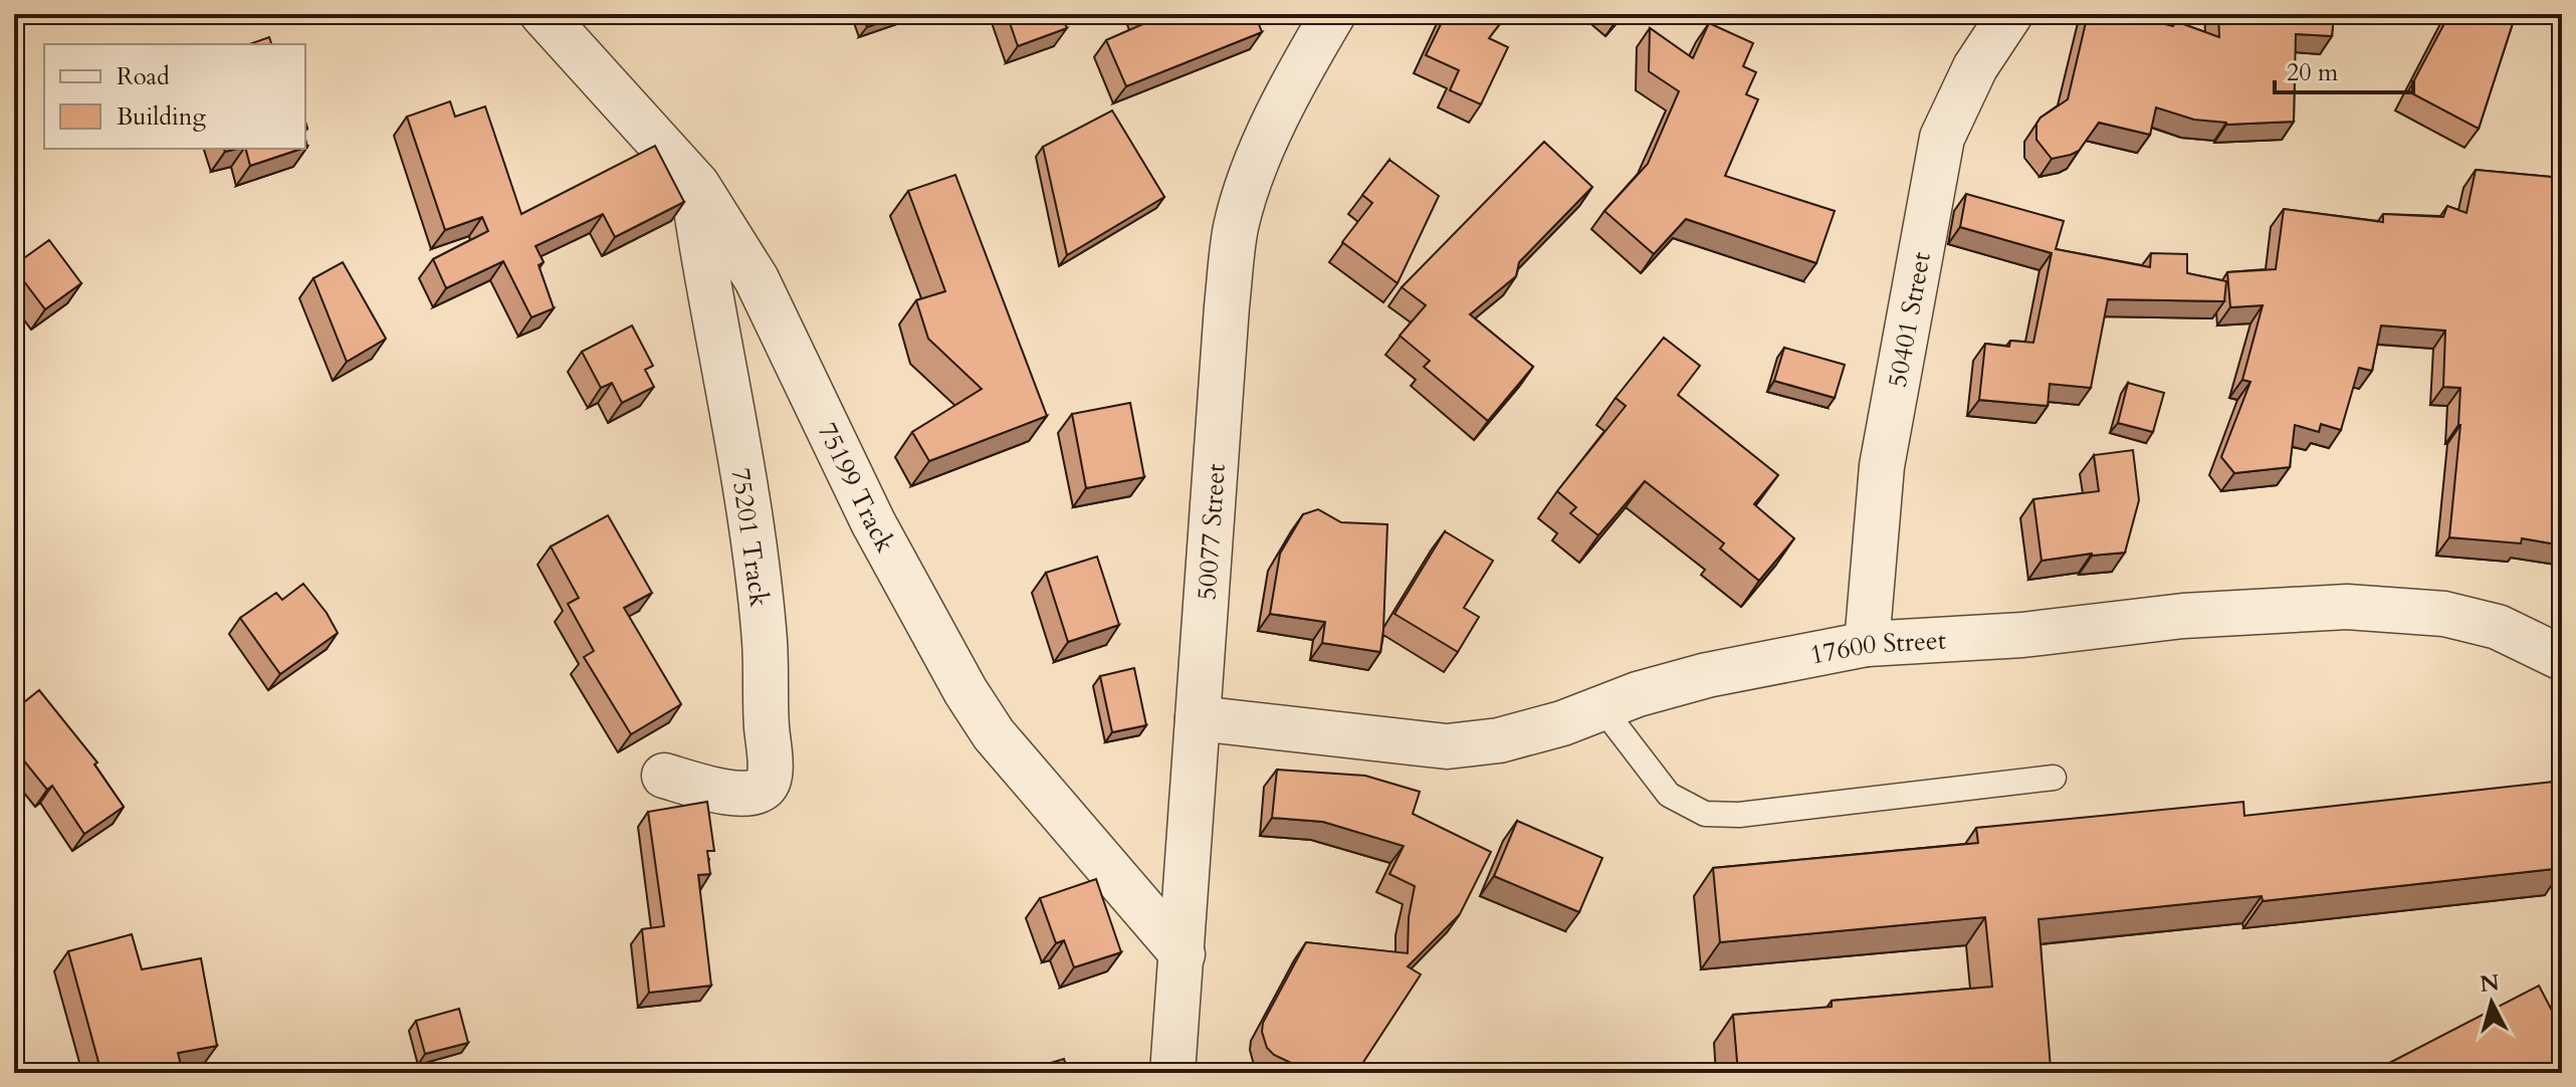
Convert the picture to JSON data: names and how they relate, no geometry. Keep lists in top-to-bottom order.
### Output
{
  "streets": {
    "street": [
      "50401 Street",
      "75199 Track",
      "50077 Street",
      "75201 Track",
      "17600 Street"
    ]
  },
  "crossings": [
    ["50401 Street", "17600 Street"],
    ["75199 Track", "50077 Street"],
    ["75199 Track", "75201 Track"],
    ["50077 Street", "17600 Street"]
  ],
  "legend": ["Road", "Building"],
  "scale_bar": "20 m",
  "north": "top"
}
